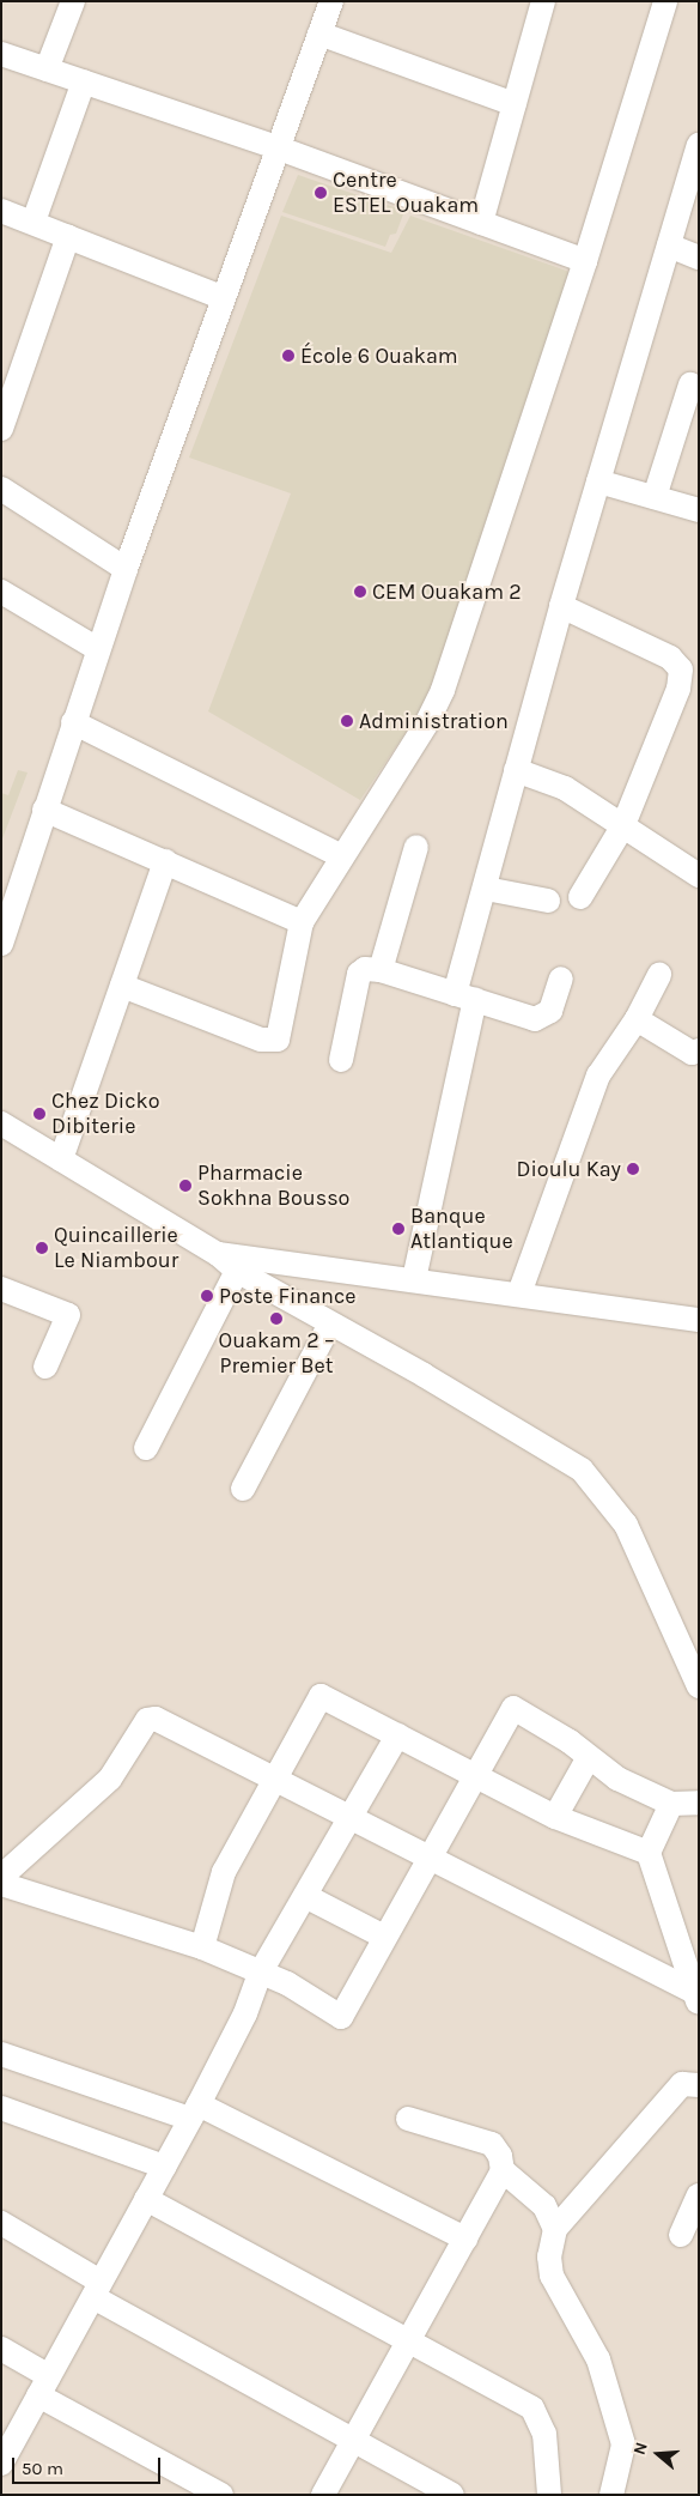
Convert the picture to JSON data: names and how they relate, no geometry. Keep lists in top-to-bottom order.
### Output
{
  "places": [
    "Centre ESTEL Ouakam",
    "École 6 Ouakam",
    "CEM Ouakam 2",
    "Administration",
    "Chez Dicko Dibiterie",
    "Dioulu Kay",
    "Pharmacie Sokhna Bousso",
    "Banque Atlantique",
    "Quincaillerie Le Niambour",
    "Poste Finance",
    "Ouakam 2 – Premier Bet"
  ],
  "scale_bar": "50 m",
  "north": "left"
}
